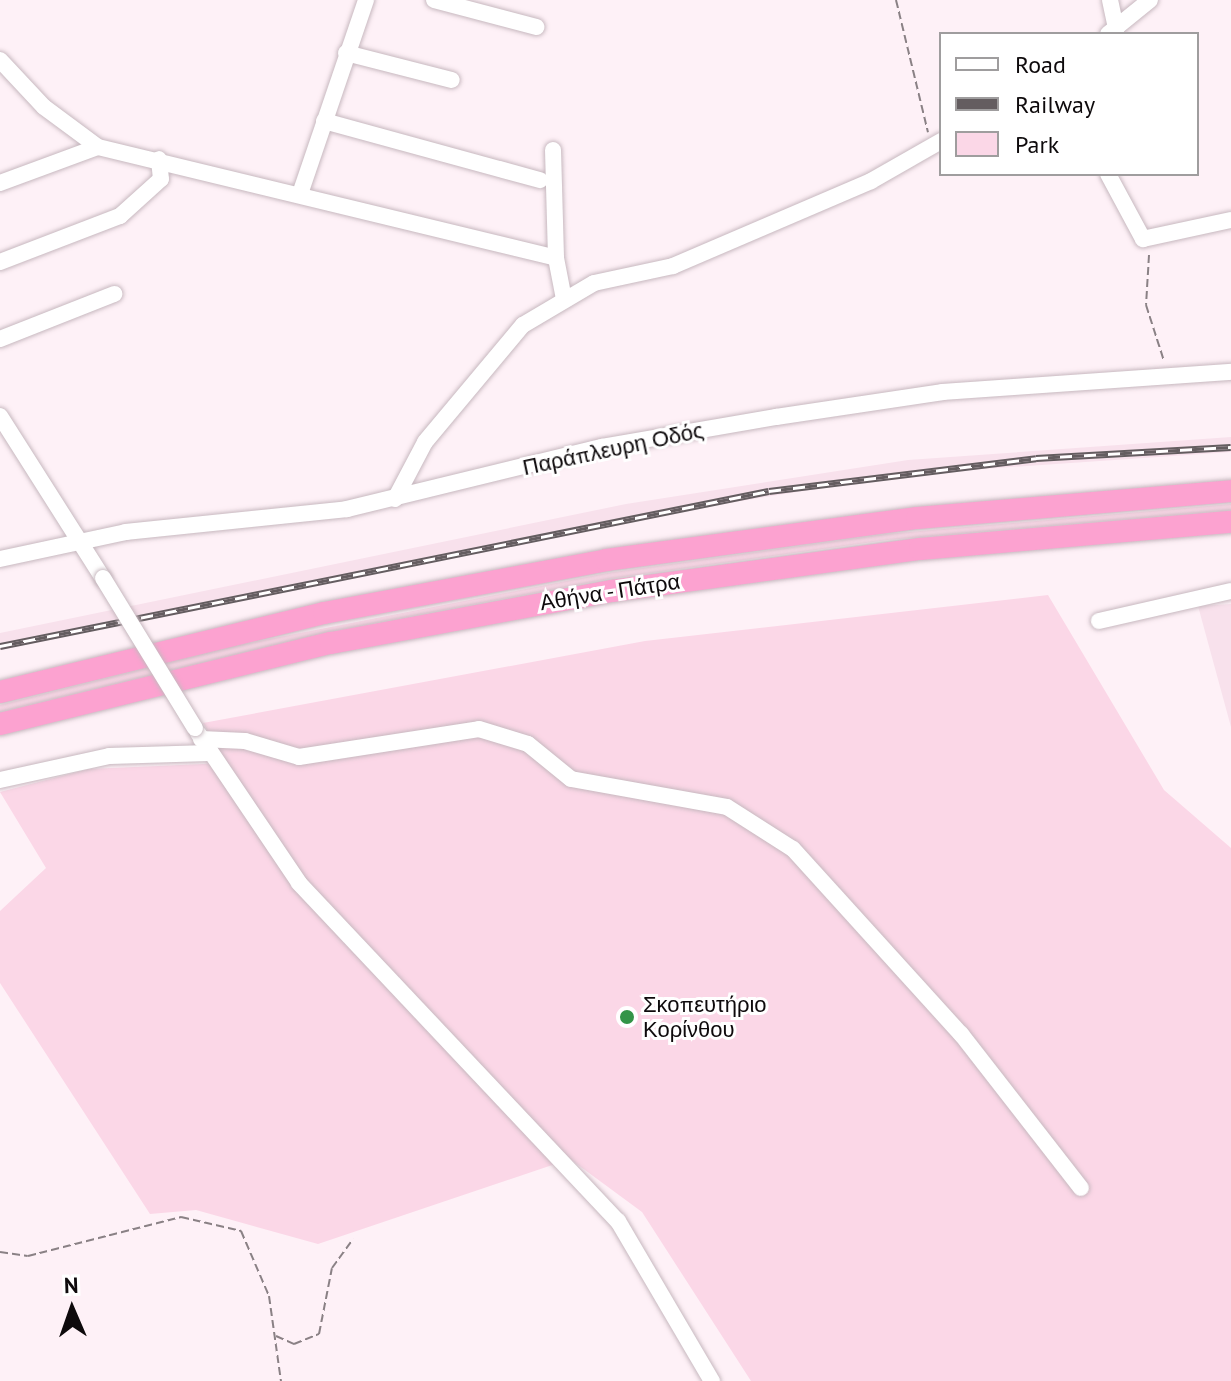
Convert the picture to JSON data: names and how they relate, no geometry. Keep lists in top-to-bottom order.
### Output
{
  "streets": {
    "highway": ["Αθήνα - Πάτρα"],
    "street": ["Παράπλευρη Οδός"]
  },
  "places": ["Σκοπευτήριο Κορίνθου"],
  "legend": ["Road", "Railway", "Park"],
  "north": "top"
}
